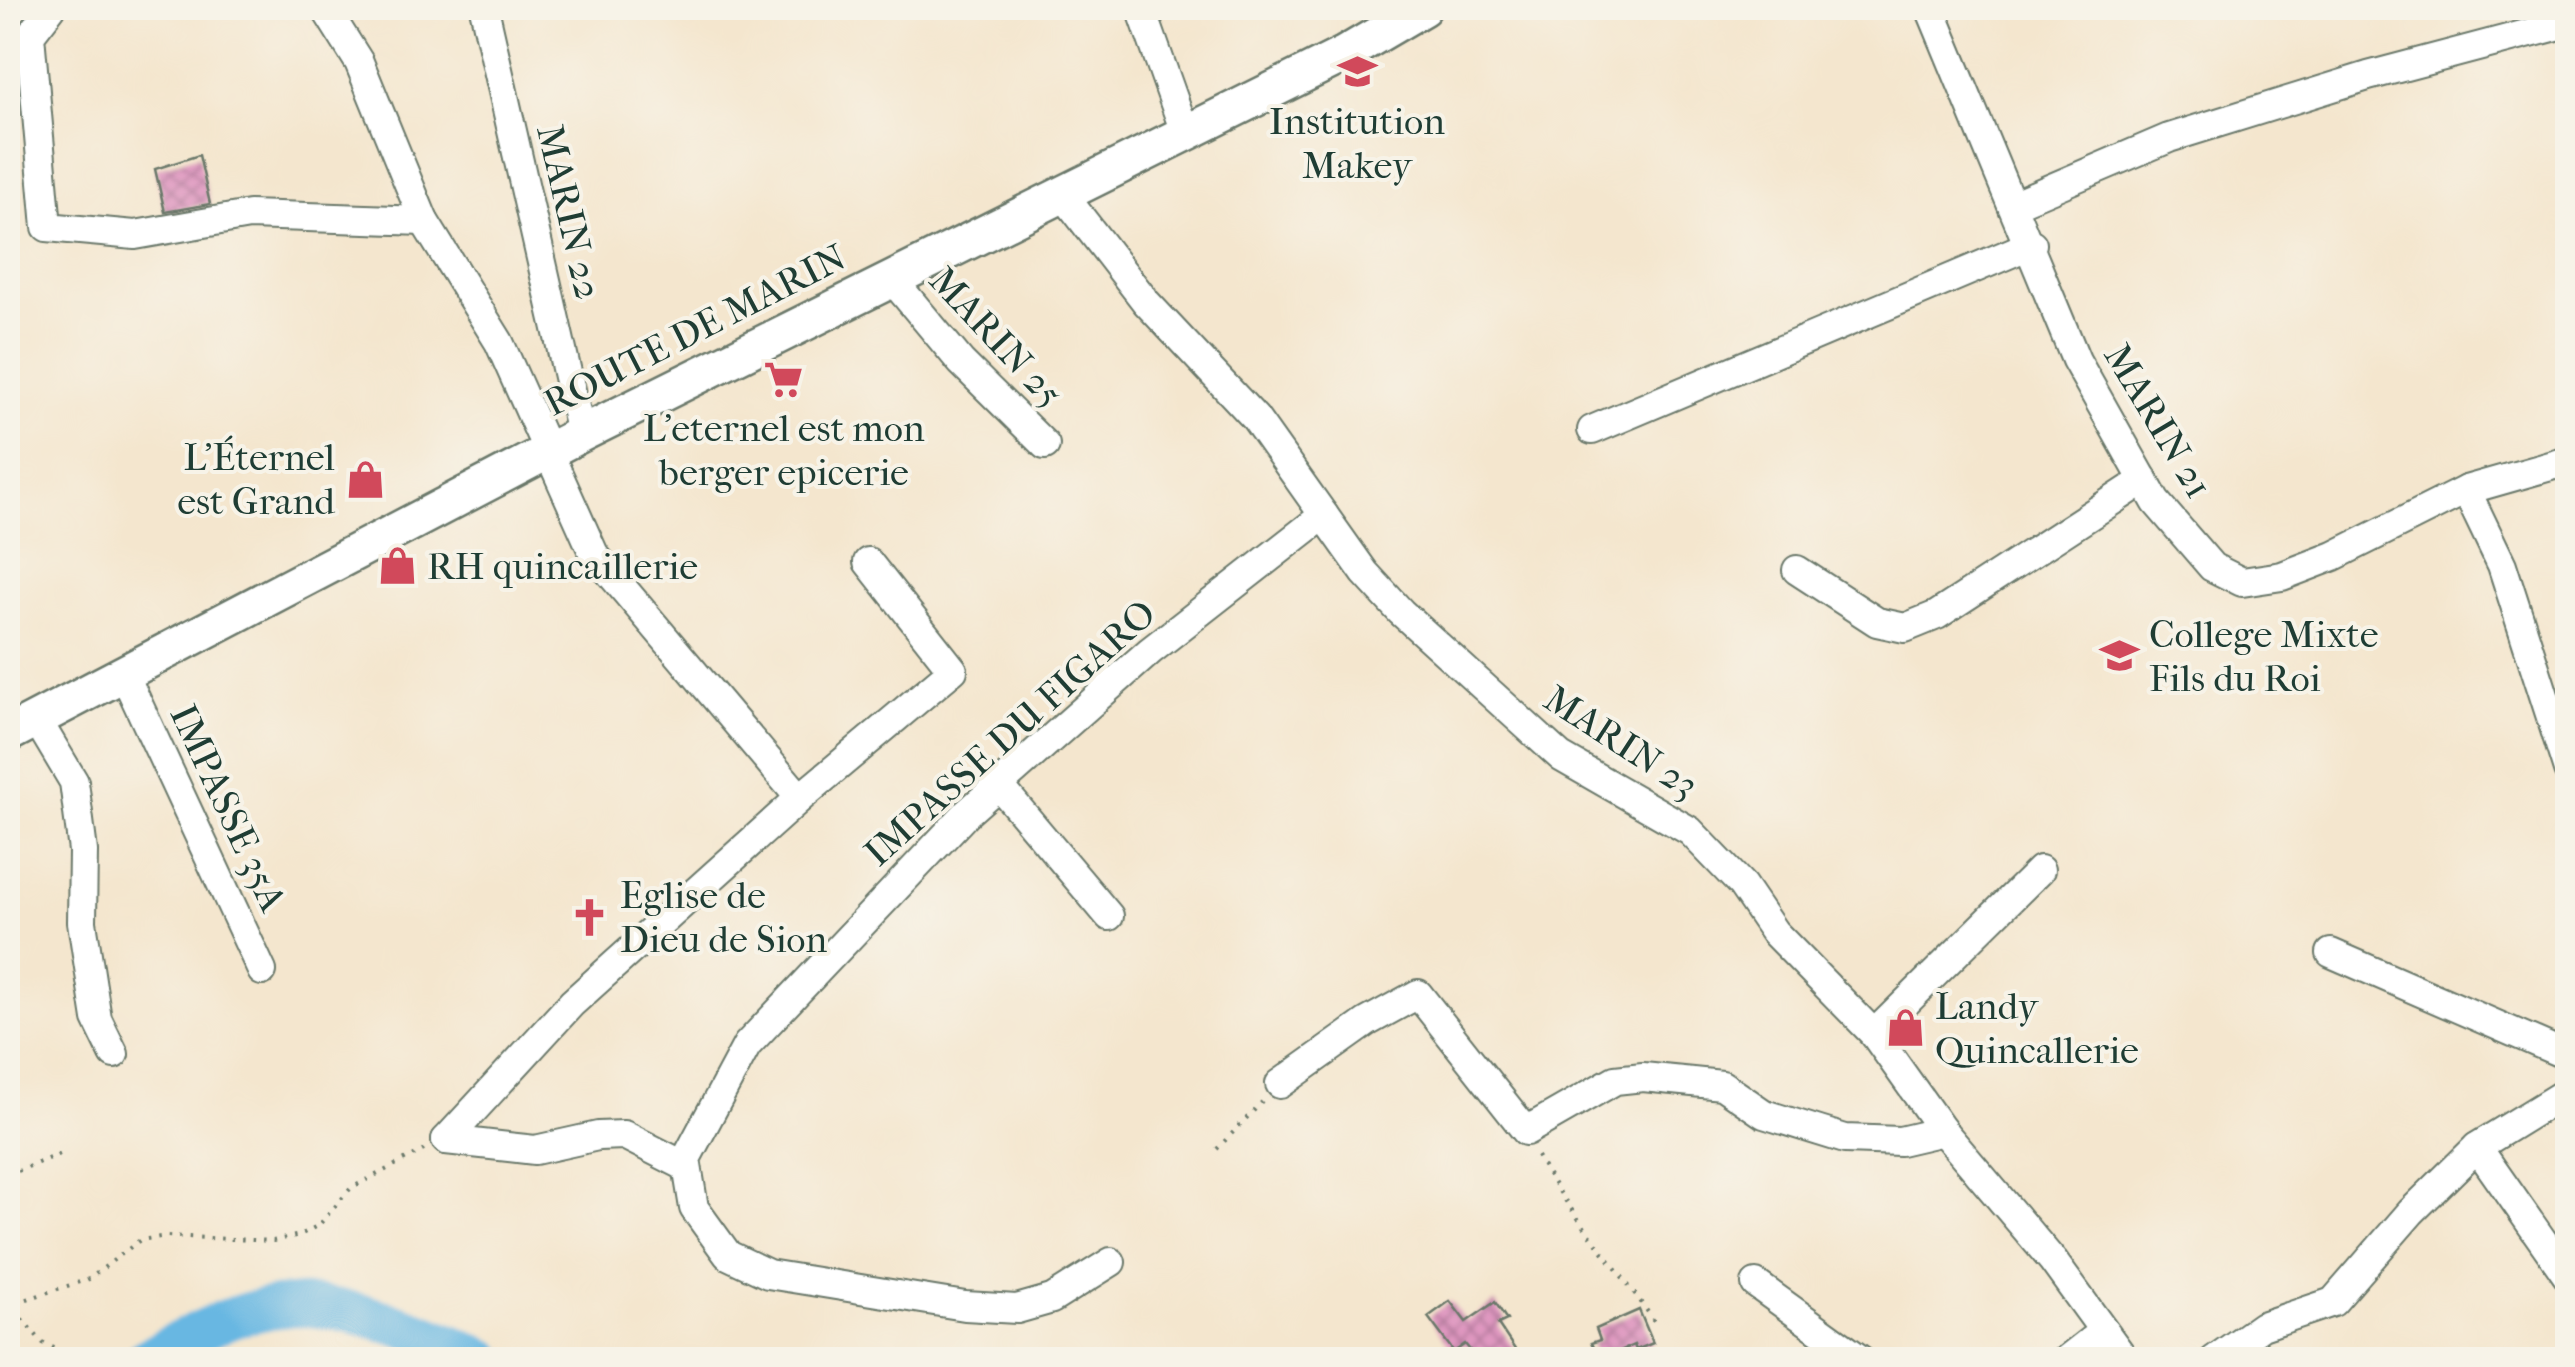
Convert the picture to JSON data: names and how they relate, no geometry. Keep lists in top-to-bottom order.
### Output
{
  "streets": {
    "main road": ["ROUTE DE MARIN"],
    "street": [
      "MARIN 22",
      "MARIN 25",
      "MARIN 21",
      "IMPASSE DU FIGARO",
      "MARIN 23",
      "IMPASSE 35A"
    ]
  },
  "crossings": [
    ["MARIN 22", "ROUTE DE MARIN"],
    ["ROUTE DE MARIN", "MARIN 25"],
    ["ROUTE DE MARIN", "MARIN 23"],
    ["ROUTE DE MARIN", "IMPASSE 35A"],
    ["IMPASSE DU FIGARO", "MARIN 23"]
  ],
  "places": {
    "school or university": ["Institution Makey", "College Mixte Fils du Roi"],
    "supermarket": ["L'eternel est mon berger epicerie"],
    "shop": ["L'Éternel est Grand", "RH quincaillerie", "Landy Quincallerie"],
    "church": ["Eglise de Dieu de Sion"]
  }
}
